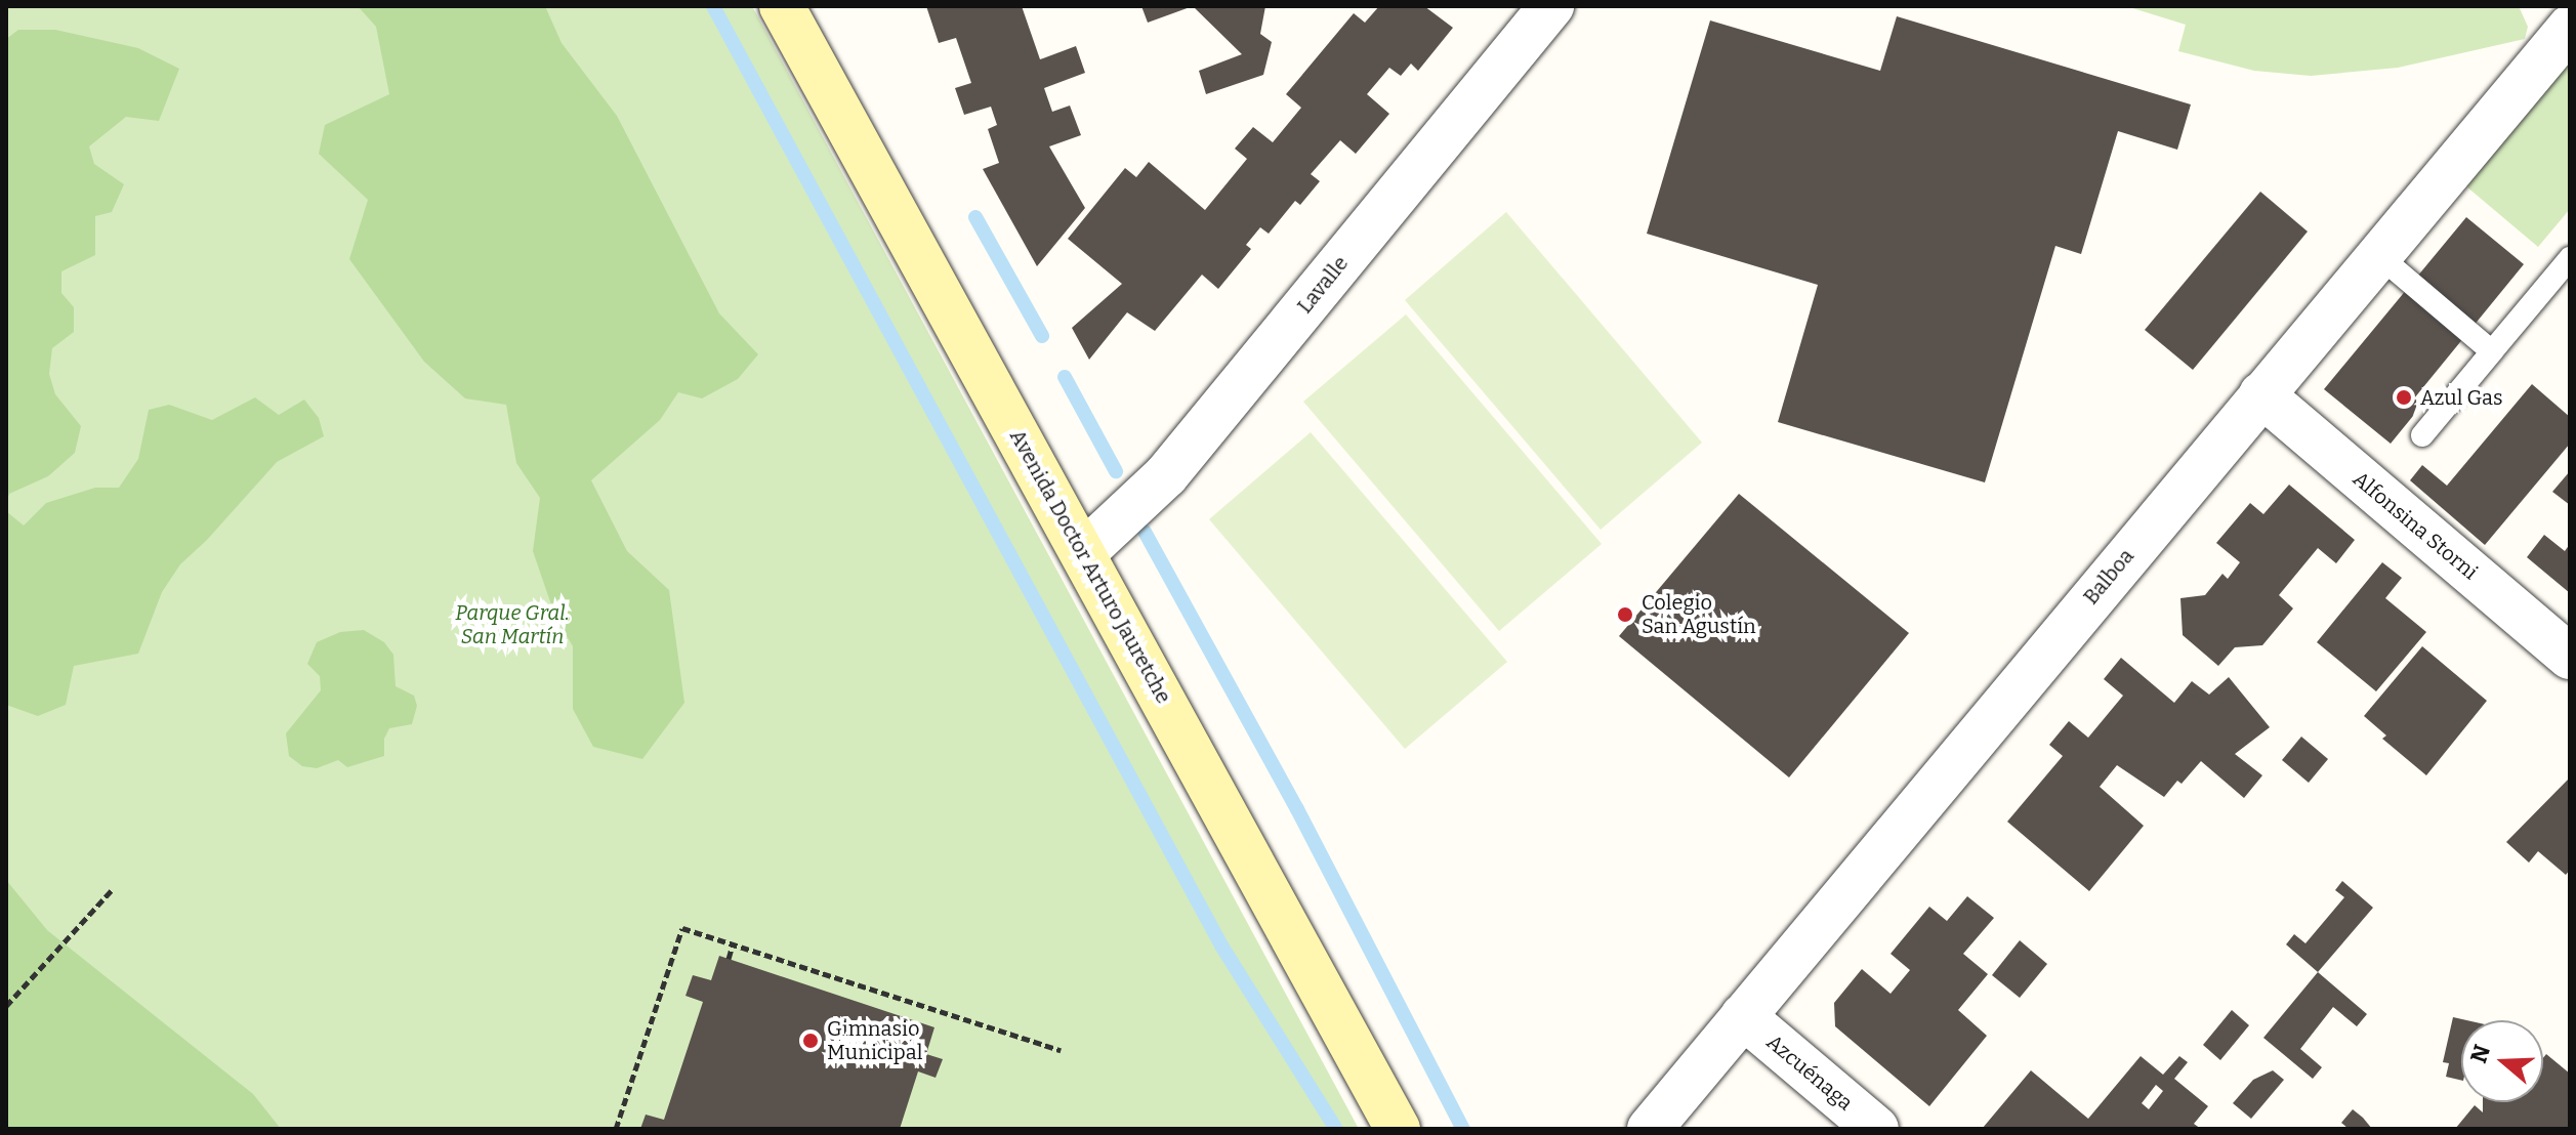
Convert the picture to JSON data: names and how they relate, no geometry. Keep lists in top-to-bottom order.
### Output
{
  "streets": {
    "main road": ["Avenida Doctor Arturo Jauretche"],
    "street": [
      "Lavalle",
      "Alfonsina Storni",
      "Balboa",
      "Azcuénaga"
    ]
  },
  "crossings": [
    ["Lavalle", "Avenida Doctor Arturo Jauretche"],
    ["Alfonsina Storni", "Balboa"],
    ["Balboa", "Azcuénaga"]
  ],
  "parks": ["Parque Gral. San Martín"],
  "places": ["Azul Gas", "Colegio San Agustín", "Gimnasio Municipal"],
  "north": "left"
}
